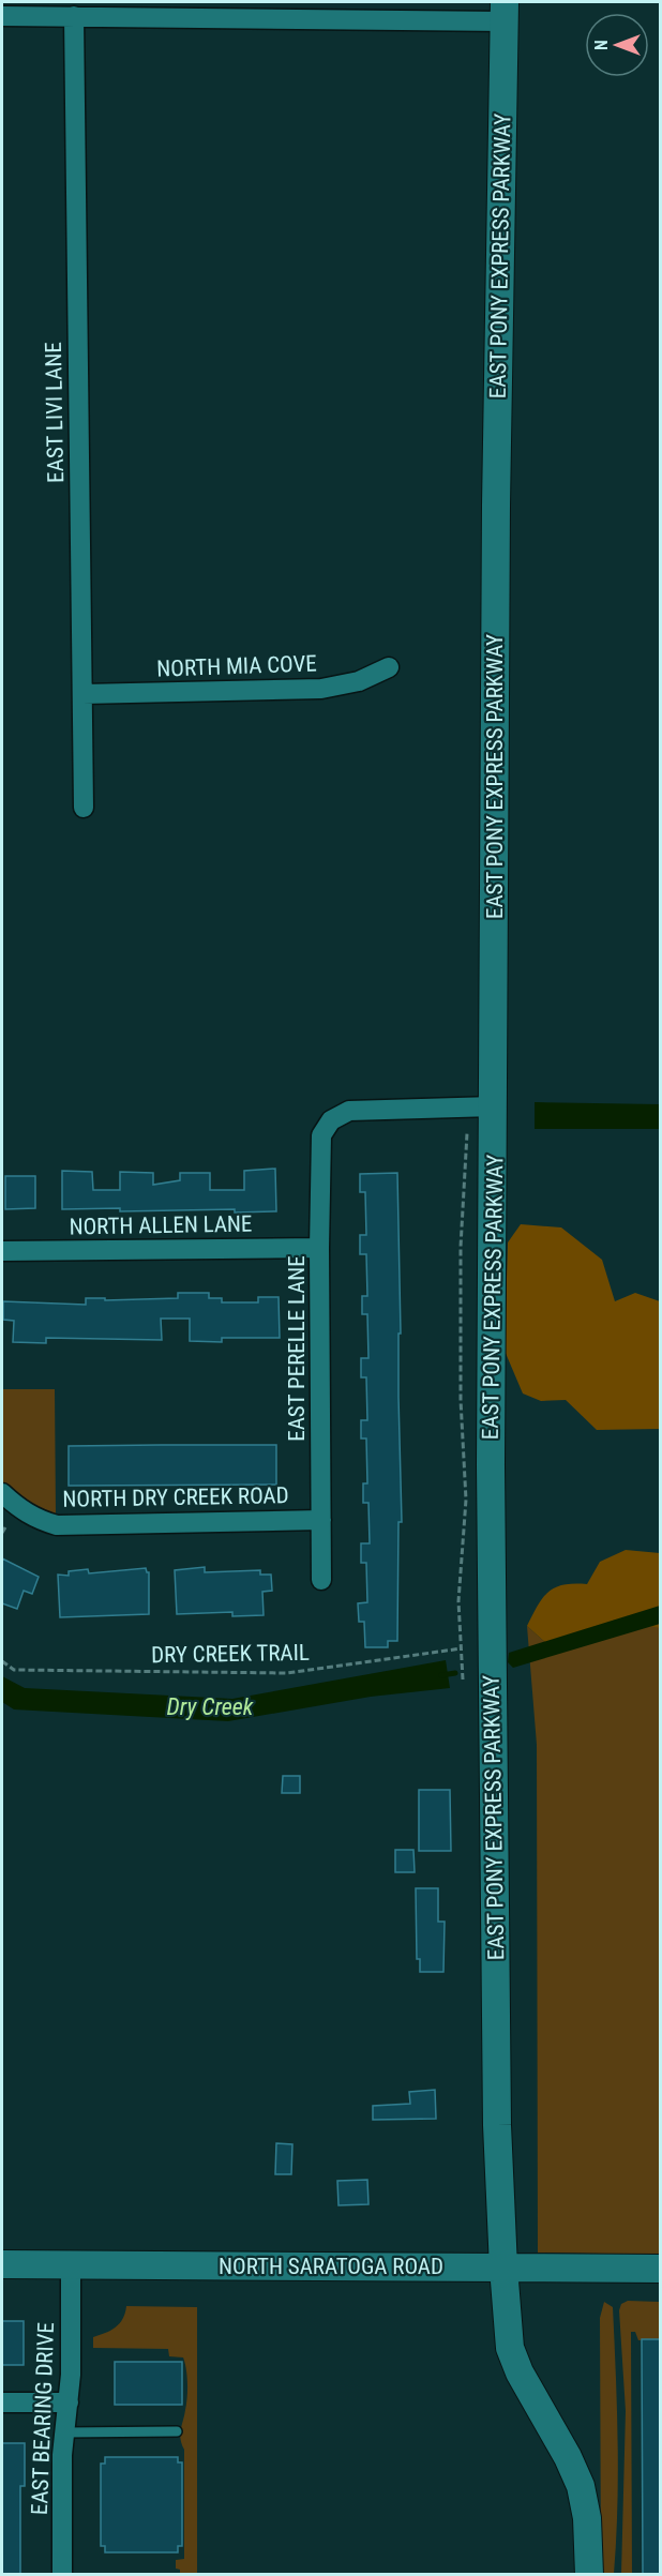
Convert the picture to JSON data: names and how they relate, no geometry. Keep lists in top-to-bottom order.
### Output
{
  "streets": {
    "street": [
      "EAST PONY EXPRESS PARKWAY",
      "EAST LIVI LANE",
      "NORTH MIA COVE",
      "NORTH ALLEN LANE",
      "EAST PERELLE LANE",
      "NORTH DRY CREEK ROAD",
      "NORTH SARATOGA ROAD",
      "EAST BEARING DRIVE"
    ],
    "path": ["DRY CREEK TRAIL"]
  },
  "crossings": [
    ["EAST PONY EXPRESS PARKWAY", "EAST PERELLE LANE"],
    ["EAST PONY EXPRESS PARKWAY", "NORTH SARATOGA ROAD"],
    ["EAST LIVI LANE", "NORTH MIA COVE"],
    ["NORTH ALLEN LANE", "EAST PERELLE LANE"],
    ["EAST PERELLE LANE", "NORTH DRY CREEK ROAD"],
    ["NORTH SARATOGA ROAD", "EAST BEARING DRIVE"]
  ],
  "water": ["Dry Creek"],
  "north": "left"
}
